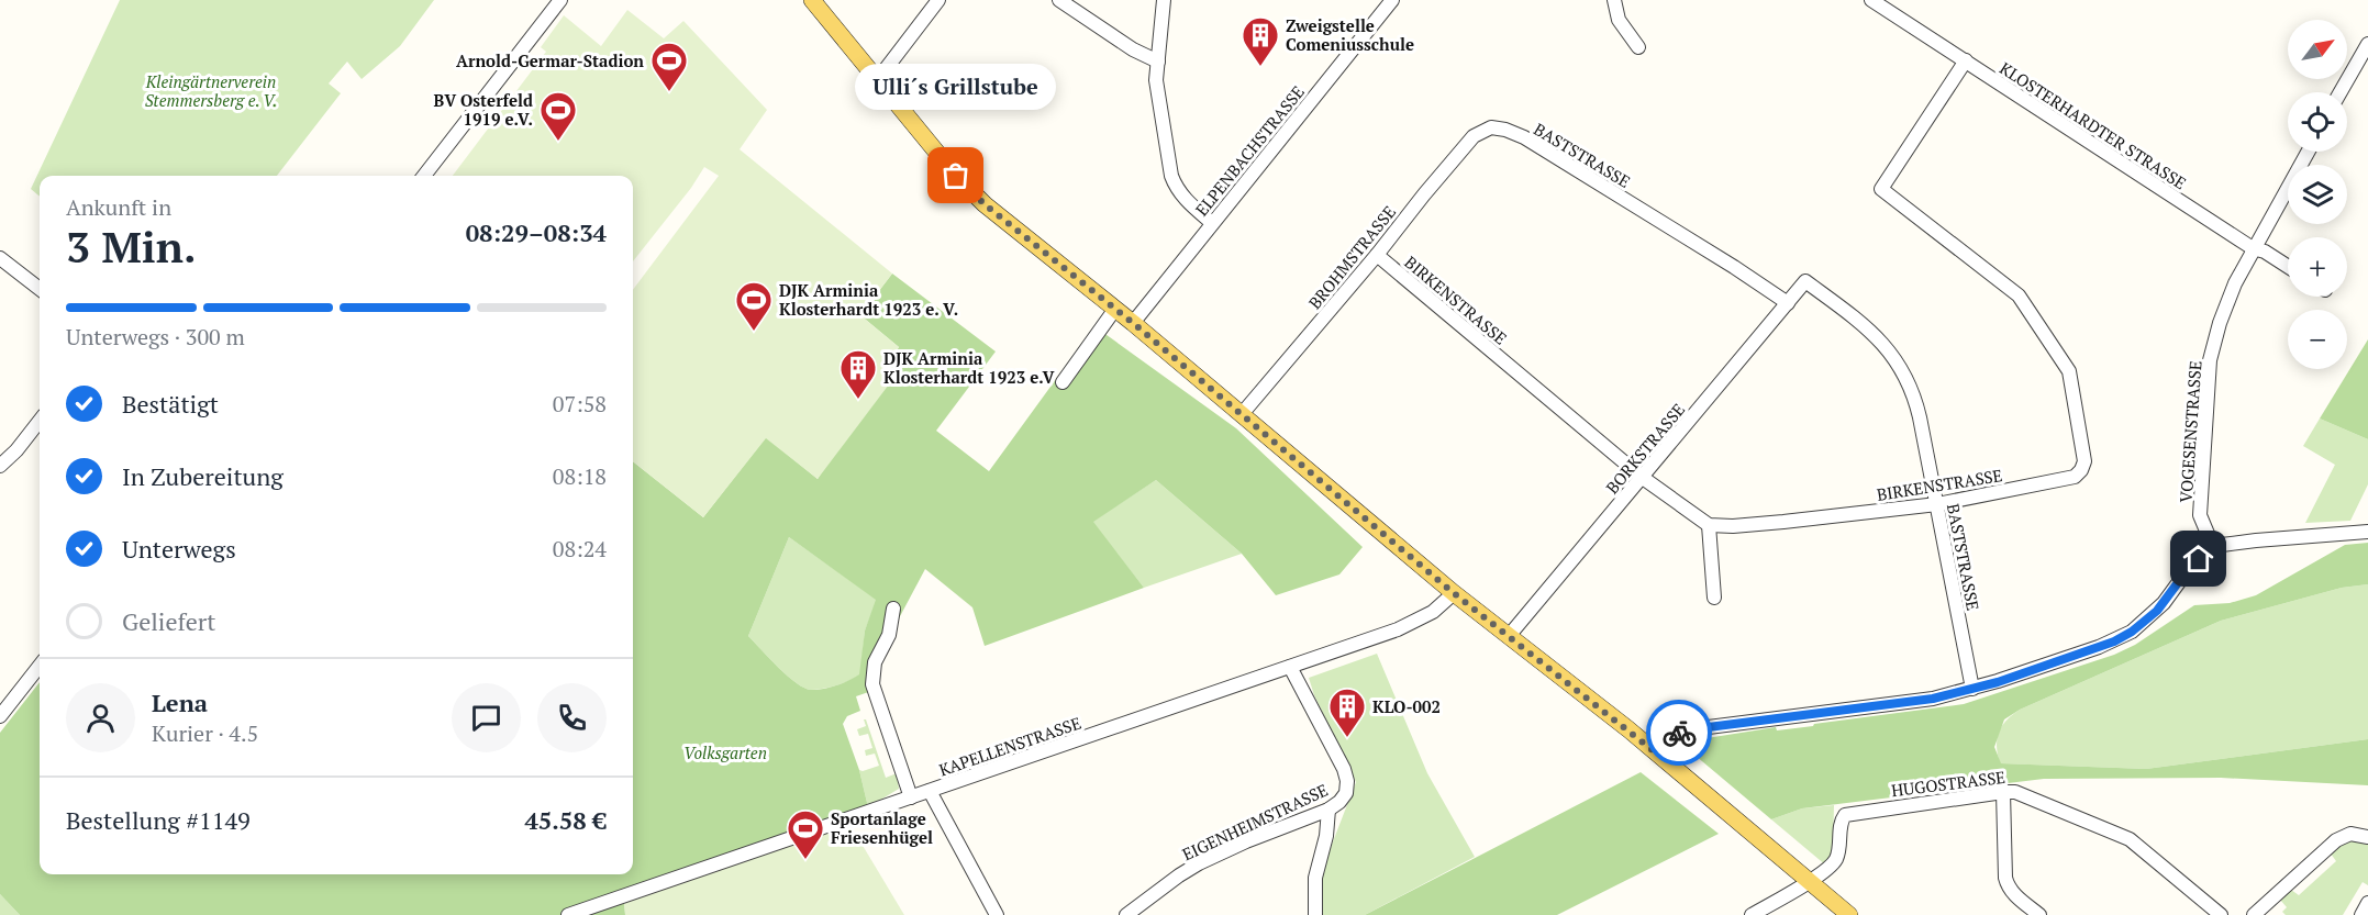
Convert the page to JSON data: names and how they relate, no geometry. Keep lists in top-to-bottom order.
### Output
{
  "streets": {
    "street": [
      "KLOSTERHARDTER STRASSE",
      "ELPENBACHSTRASSE",
      "BASTSTRASSE",
      "BROHMSTRASSE",
      "BIRKENSTRASSE",
      "VOGESENSTRASSE",
      "BORKSTRASSE",
      "KAPELLENSTRASSE",
      "HUGOSTRASSE",
      "EIGENHEIMSTRASSE"
    ]
  },
  "crossings": [
    ["KLOSTERHARDTER STRASSE", "BIRKENSTRASSE"],
    ["KLOSTERHARDTER STRASSE", "VOGESENSTRASSE"],
    ["BASTSTRASSE", "BROHMSTRASSE"],
    ["BASTSTRASSE", "BIRKENSTRASSE"],
    ["BASTSTRASSE", "BORKSTRASSE"],
    ["BROHMSTRASSE", "BIRKENSTRASSE"],
    ["BIRKENSTRASSE", "BORKSTRASSE"],
    ["KAPELLENSTRASSE", "EIGENHEIMSTRASSE"]
  ],
  "parks": ["Kleingärtnerverein Stemmersberg e. V.", "Volksgarten"],
  "places": {
    "building": ["Zweigstelle Comeniusschule", "DJK Arminia Klosterhardt 1923 e.V", "KLO-002"],
    "sports": [
      "Arnold-Germar-Stadion",
      "BV Osterfeld 1919 e.V.",
      "DJK Arminia Klosterhardt 1923 e. V.",
      "Sportanlage Friesenhügel"
    ],
    "other": ["Ulli´s Grillstube"]
  },
  "north": "top right",
  "page": {
    "map_buttons": ["+", "−"],
    "bubble": "Ulli´s Grillstube",
    "heading": ["3 Min.", "Ankunft in", "08:29–08:34"],
    "panel": [
      "Lena",
      "Kurier · 4.5",
      "Bestellung #1149",
      "45.58 €"
    ],
    "bar": "Unterwegs · 300 m",
    "list": [
      ["Bestätigt", "07:58"],
      ["In Zubereitung", "08:18"],
      ["Unterwegs", "08:24"],
      "Geliefert"
    ]
  }
}
